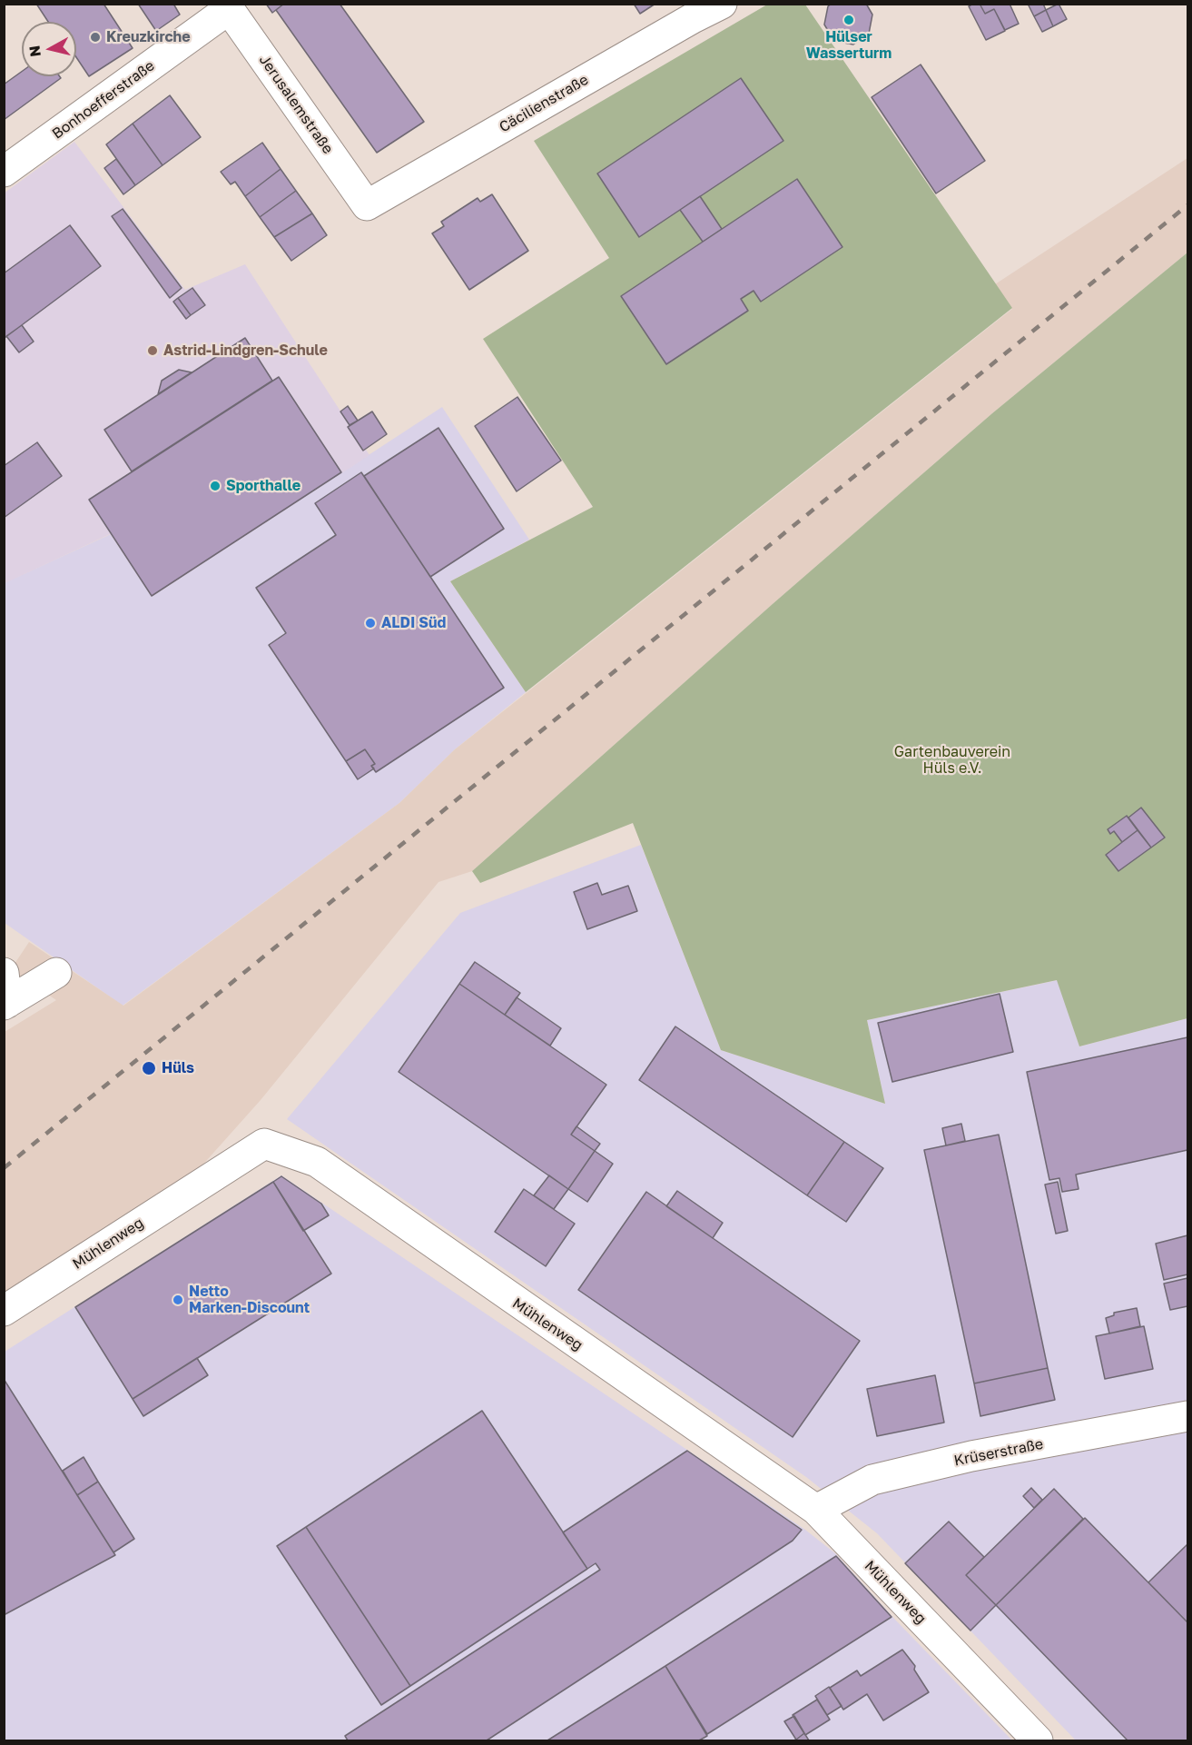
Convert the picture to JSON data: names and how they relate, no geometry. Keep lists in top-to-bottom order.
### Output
{
  "streets": {
    "street": [
      "Bonhoefferstraße",
      "Cäcilienstraße",
      "Jerusalemstraße",
      "Mühlenweg",
      "Krüserstraße"
    ]
  },
  "crossings": [
    ["Bonhoefferstraße", "Jerusalemstraße"],
    ["Cäcilienstraße", "Jerusalemstraße"],
    ["Mühlenweg", "Krüserstraße"]
  ],
  "parks": ["Gartenbauverein Hüls e.V."],
  "places": [
    "Hülser Wasserturm",
    "Kreuzkirche",
    "Astrid-Lindgren-Schule",
    "Sporthalle",
    "ALDI Süd",
    "Hüls",
    "Netto Marken-Discount"
  ],
  "north": "left"
}
